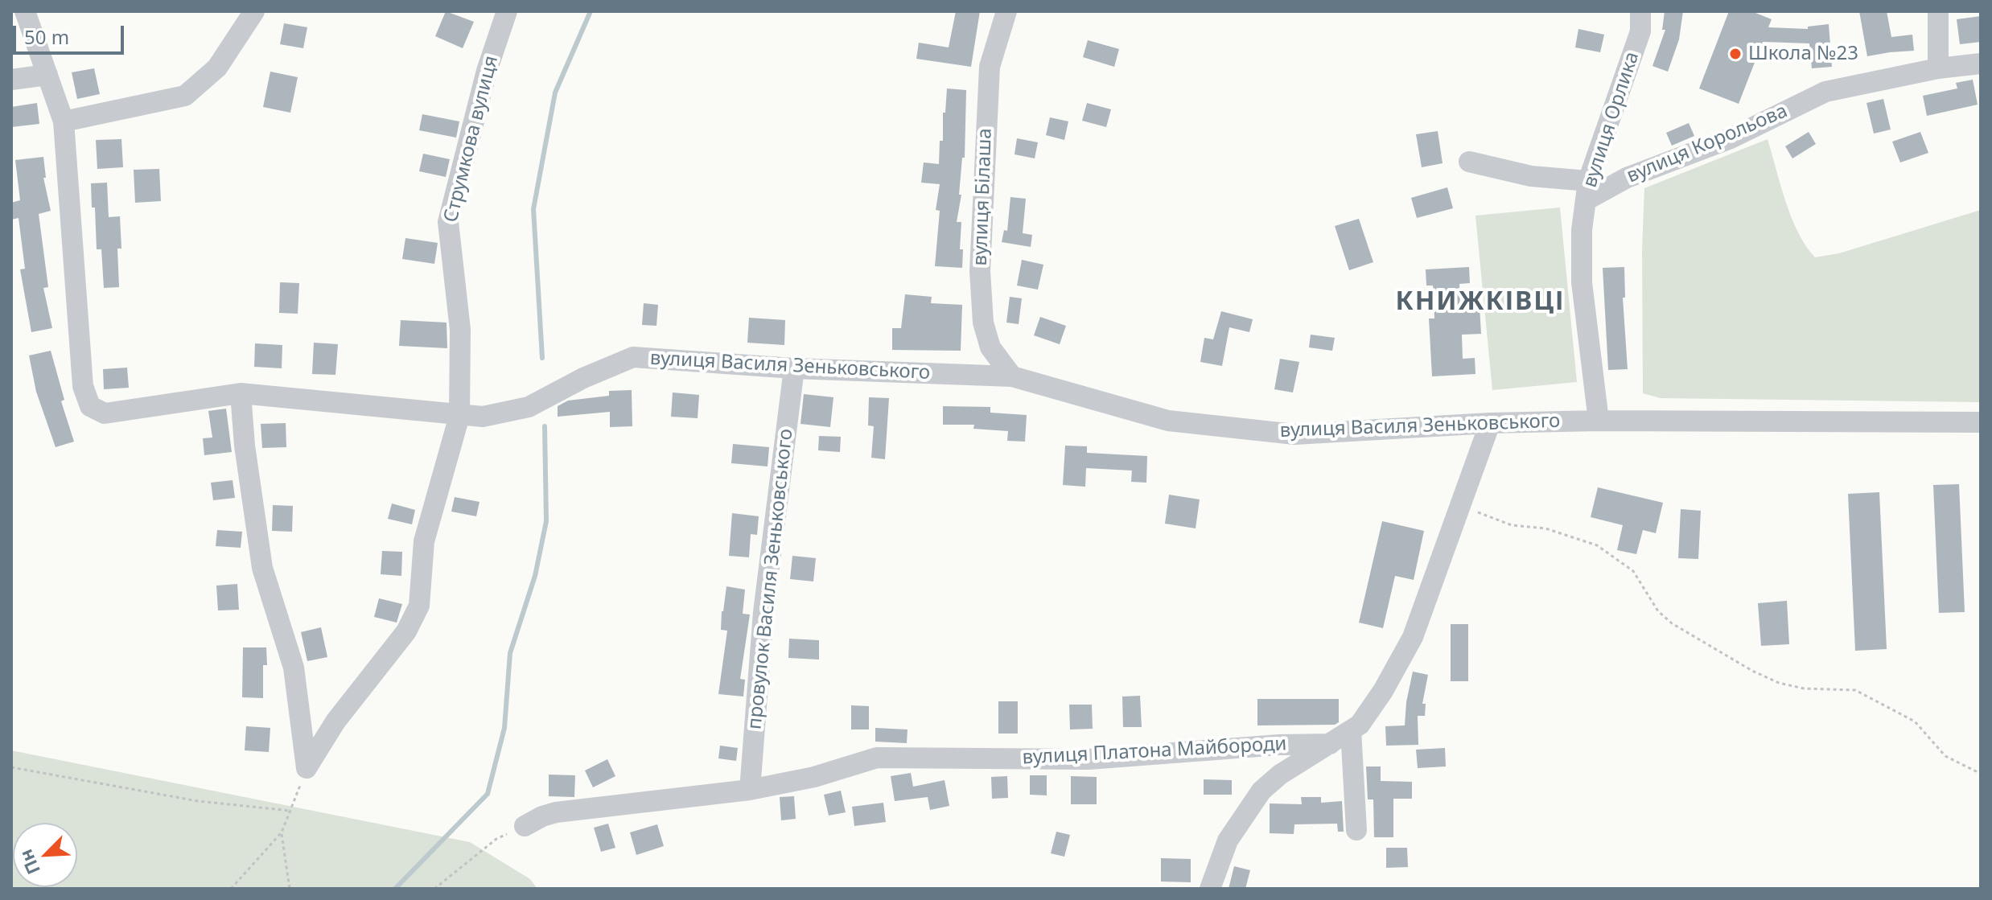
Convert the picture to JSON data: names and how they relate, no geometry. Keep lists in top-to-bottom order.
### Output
{
  "streets": {
    "street": [
      "вулиця Орлика",
      "Струмкова вулиця",
      "вулиця Корольова",
      "вулиця Білаша",
      "вулиця Василя Зеньковського",
      "провулок Василя Зеньковського",
      "вулиця Платона Майбороди"
    ]
  },
  "crossings": [
    ["вулиця Орлика", "вулиця Корольова"],
    ["вулиця Орлика", "вулиця Василя Зеньковського"],
    ["Струмкова вулиця", "вулиця Василя Зеньковського"],
    ["вулиця Білаша", "вулиця Василя Зеньковського"],
    ["вулиця Василя Зеньковського", "провулок Василя Зеньковського"],
    ["провулок Василя Зеньковського", "вулиця Платона Майбороди"]
  ],
  "districts": ["КНИЖКІВЦІ"],
  "places": ["Школа №23"],
  "scale_bar": "50 m",
  "north": "bottom left"
}
